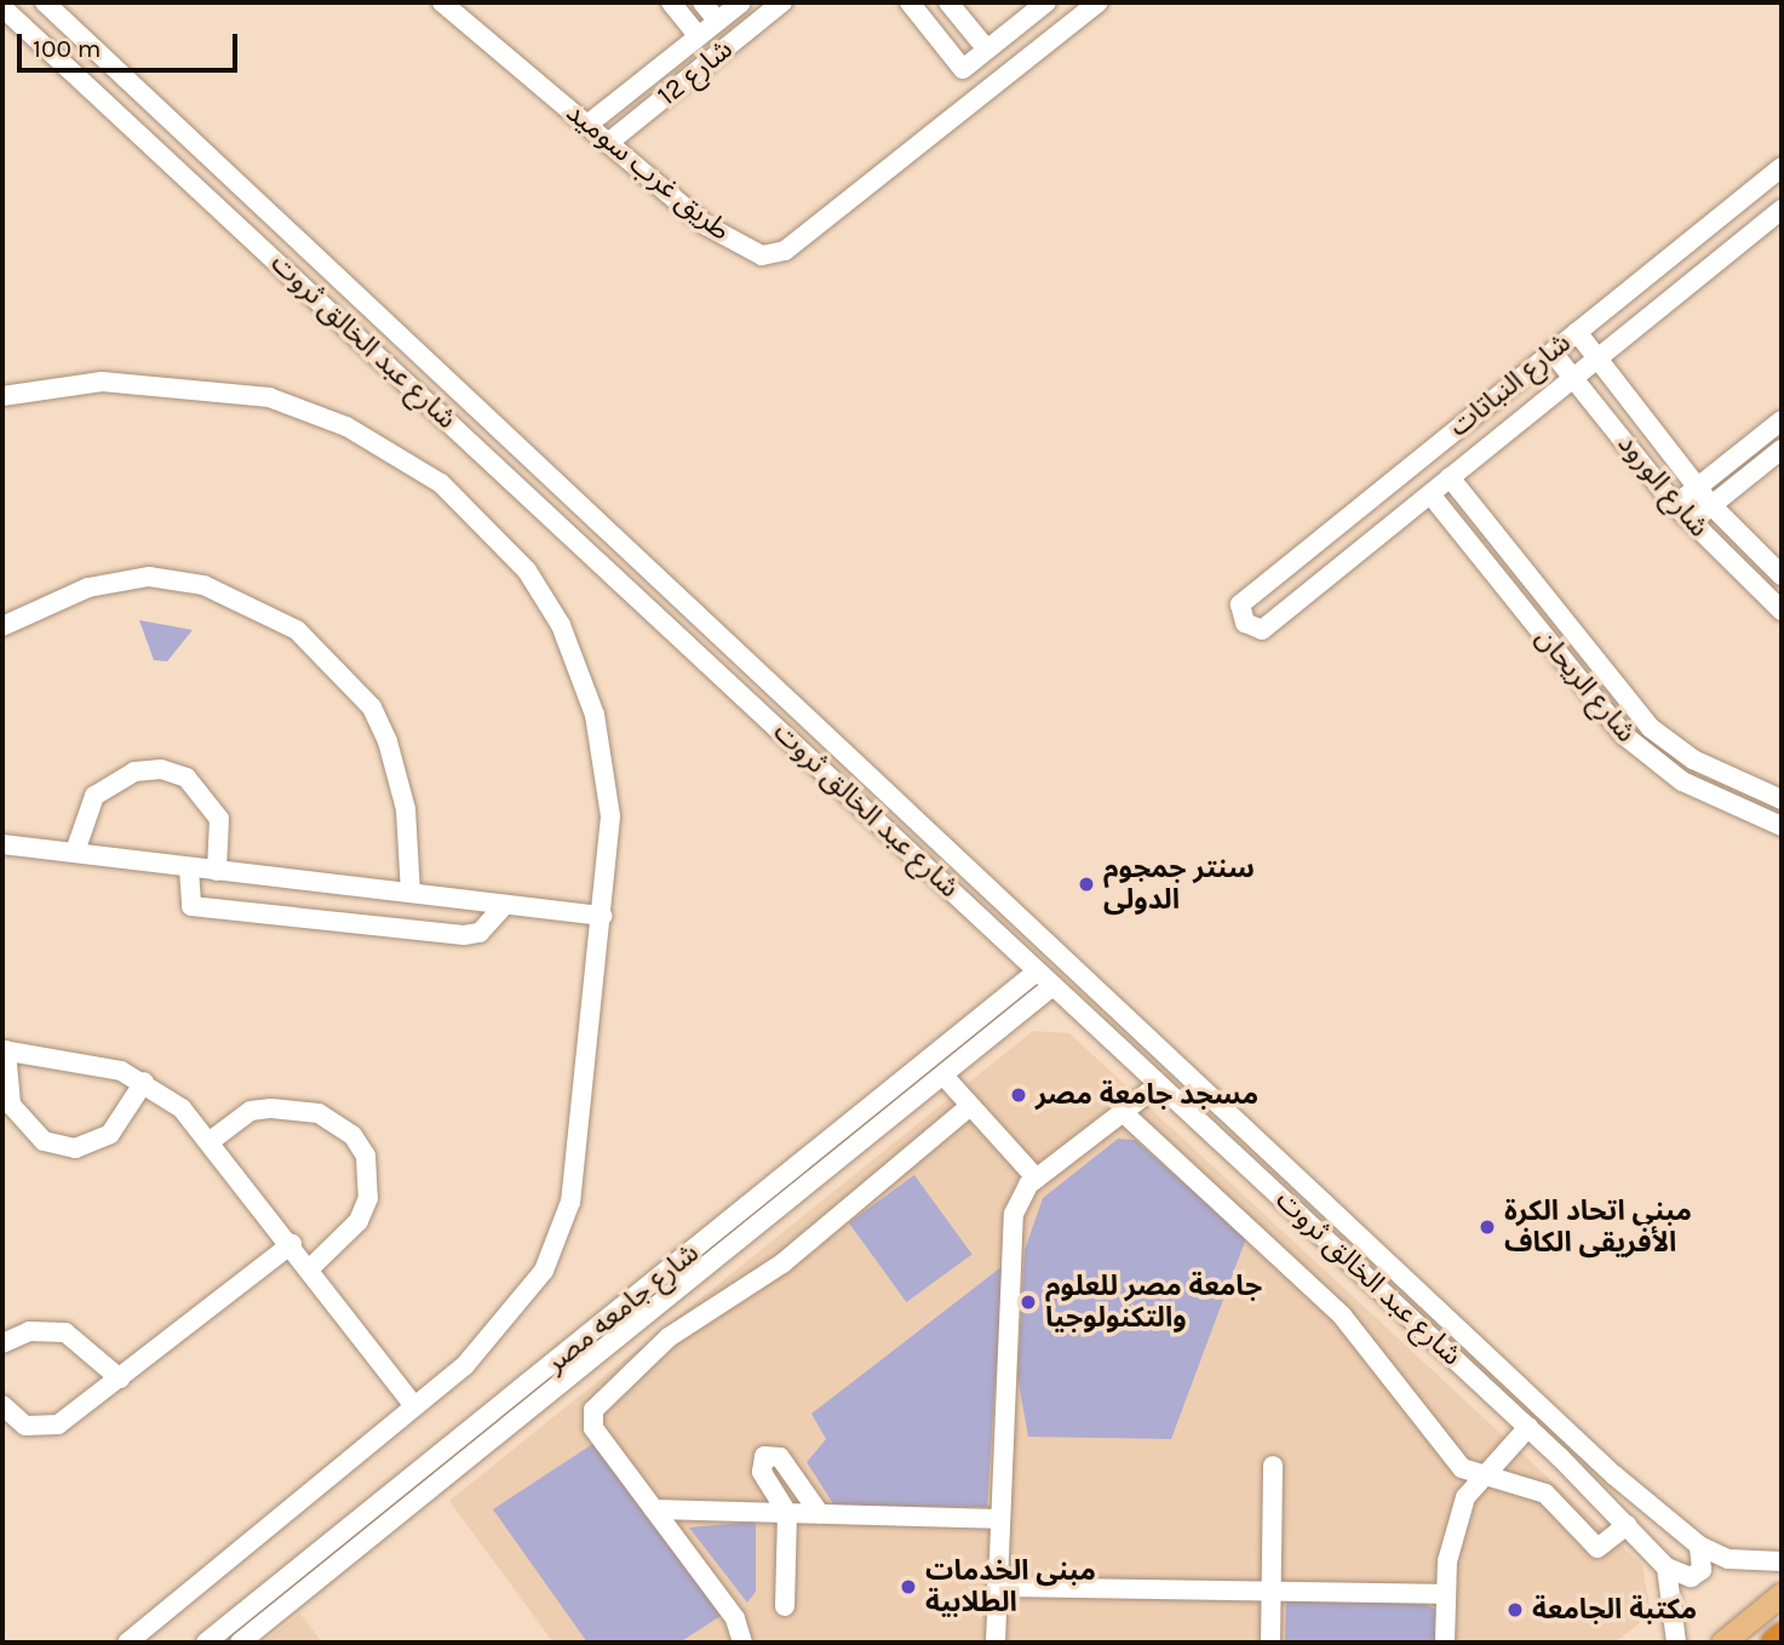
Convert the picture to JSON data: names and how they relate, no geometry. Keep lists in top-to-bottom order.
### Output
{
  "streets": {
    "street": [
      "شارع 12",
      "طريق غرب سوميد",
      "شارع عبد الخالق ثروت",
      "شارع النباتات",
      "شارع الورود",
      "شارع الريحان",
      "شارع جامعه مصر"
    ]
  },
  "crossings": [
    ["شارع 12", "طريق غرب سوميد"],
    ["شارع عبد الخالق ثروت", "شارع جامعه مصر"],
    ["شارع النباتات", "شارع الورود"],
    ["شارع النباتات", "شارع الريحان"]
  ],
  "places": [
    "سنتر جمجوم الدولى",
    "مسجد جامعة مصر",
    "مبنى اتحاد الكرة الأفريقى الكاف",
    "جامعة مصر للعلوم والتكنولوجيا",
    "مبنى الخدمات الطلابية",
    "مكتبة الجامعة"
  ],
  "scale_bar": "100 m"
}
